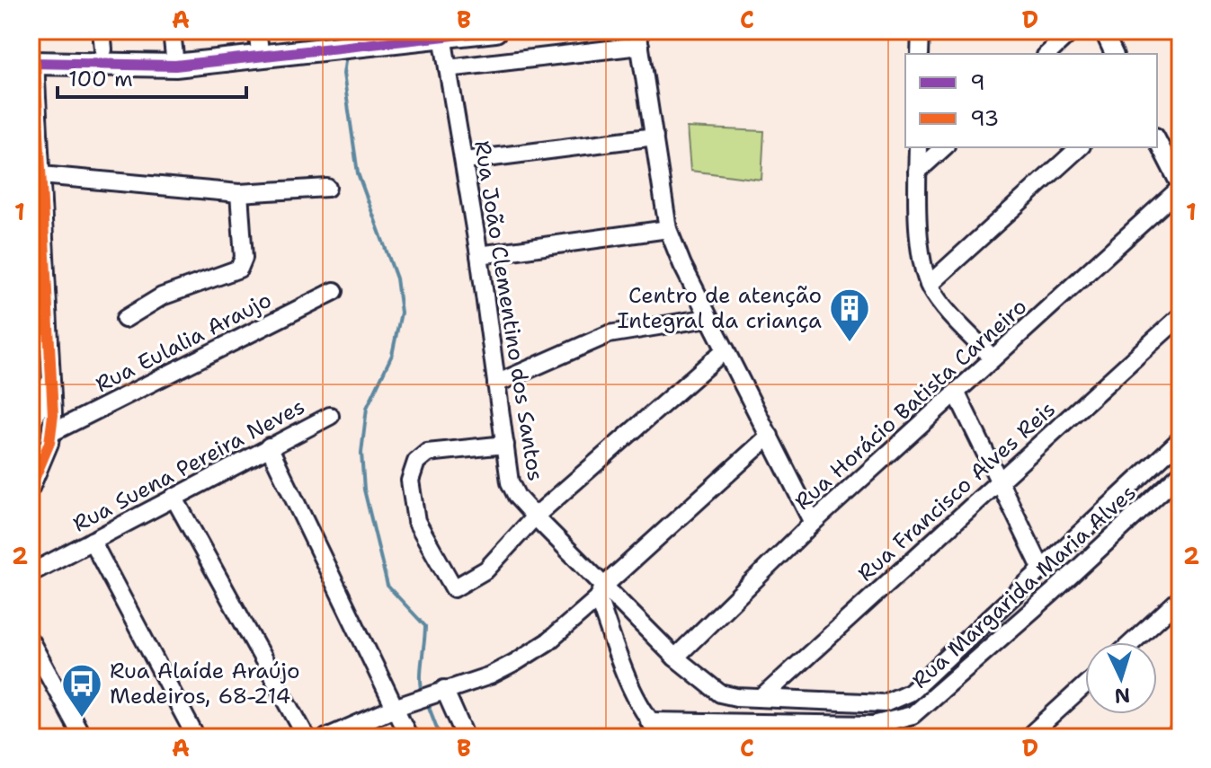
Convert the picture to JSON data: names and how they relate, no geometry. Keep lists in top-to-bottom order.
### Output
{
  "streets": {
    "street": [
      "Rua João Clementino dos Santos",
      "Rua Eulalia Araujo",
      "Rua Horácio Batista Carneiro",
      "Rua Suena Pereira Neves",
      "Rua Francisco Alves Reis",
      "Rua Margarida Maria Alves"
    ]
  },
  "crossings": [
    ["Rua João Clementino dos Santos", "Rua Horácio Batista Carneiro"],
    ["Rua João Clementino dos Santos", "Rua Francisco Alves Reis"],
    ["Rua João Clementino dos Santos", "Rua Margarida Maria Alves"]
  ],
  "places": {
    "building": ["Centro de atenção Integral da criança"],
    "bus stop": ["Rua Alaíde Araújo Medeiros, 68-214"]
  },
  "lines": ["transit line 9", "transit line 93"],
  "legend": ["9", "93"],
  "scale_bar": "100 m",
  "north": "bottom",
  "grid": {
    "columns": [
      "A",
      "B",
      "C",
      "D"
    ],
    "rows": ["1", "2"]
  }
}
